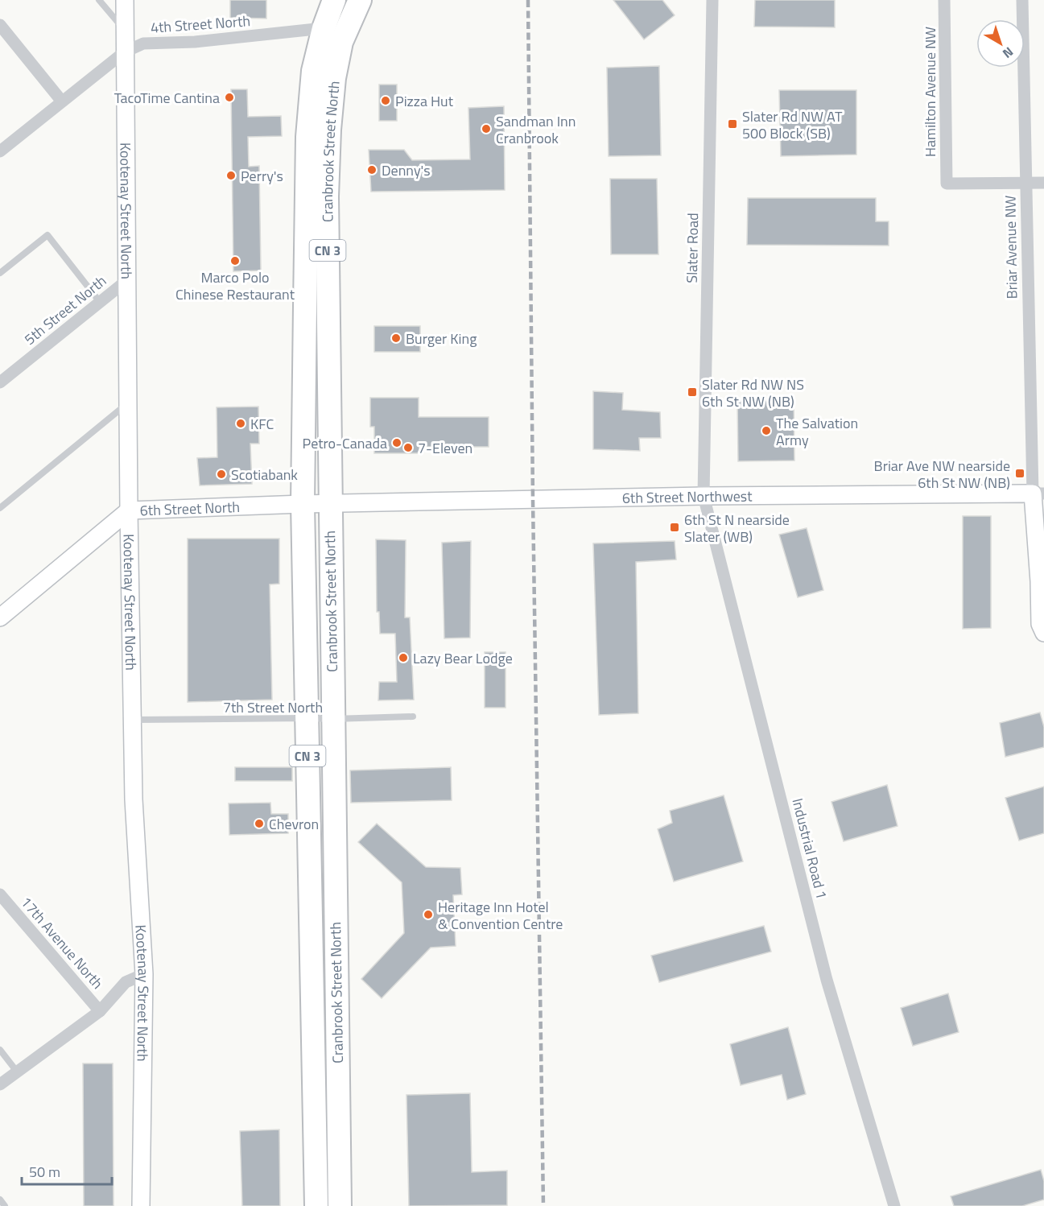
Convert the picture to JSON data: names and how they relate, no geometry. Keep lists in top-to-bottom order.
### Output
{
  "streets": {
    "highway": ["Cranbrook Street North", "CN 3"],
    "street": [
      "4th Street North",
      "Hamilton Avenue NW",
      "Kootenay Street North",
      "Briar Avenue NW",
      "Slater Road",
      "5th Street North",
      "6th Street Northwest",
      "6th Street North",
      "Industrial Road 1",
      "17th Avenue North"
    ],
    "lane": ["7th Street North"]
  },
  "crossings": [
    ["4th Street North", "Cranbrook Street North"],
    ["4th Street North", "Kootenay Street North"],
    ["Hamilton Avenue NW", "Briar Avenue NW"],
    ["Cranbrook Street North", "6th Street Northwest"],
    ["Cranbrook Street North", "6th Street North"],
    ["Cranbrook Street North", "7th Street North"],
    ["Kootenay Street North", "5th Street North"],
    ["Kootenay Street North", "6th Street North"],
    ["Kootenay Street North", "7th Street North"],
    ["Briar Avenue NW", "6th Street Northwest"],
    ["Slater Road", "6th Street Northwest"],
    ["Slater Road", "Industrial Road 1"],
    ["6th Street Northwest", "6th Street North"],
    ["6th Street Northwest", "Industrial Road 1"]
  ],
  "places": {
    "other": [
      "TacoTime Cantina",
      "Pizza Hut",
      "Sandman Inn Cranbrook",
      "Denny's",
      "Perry's",
      "Marco Polo Chinese Restaurant",
      "Burger King",
      "KFC",
      "The Salvation Army",
      "Petro-Canada",
      "7-Eleven",
      "Scotiabank",
      "Lazy Bear Lodge",
      "Chevron",
      "Heritage Inn Hotel & Convention Centre"
    ],
    "transit": [
      "Slater Rd NW AT 500 Block (SB)",
      "Slater Rd NW NS 6th St NW (NB)",
      "Briar Ave NW nearside 6th St NW (NB)",
      "6th St N nearside Slater (WB)"
    ]
  },
  "scale_bar": "50 m",
  "north": "bottom right"
}
